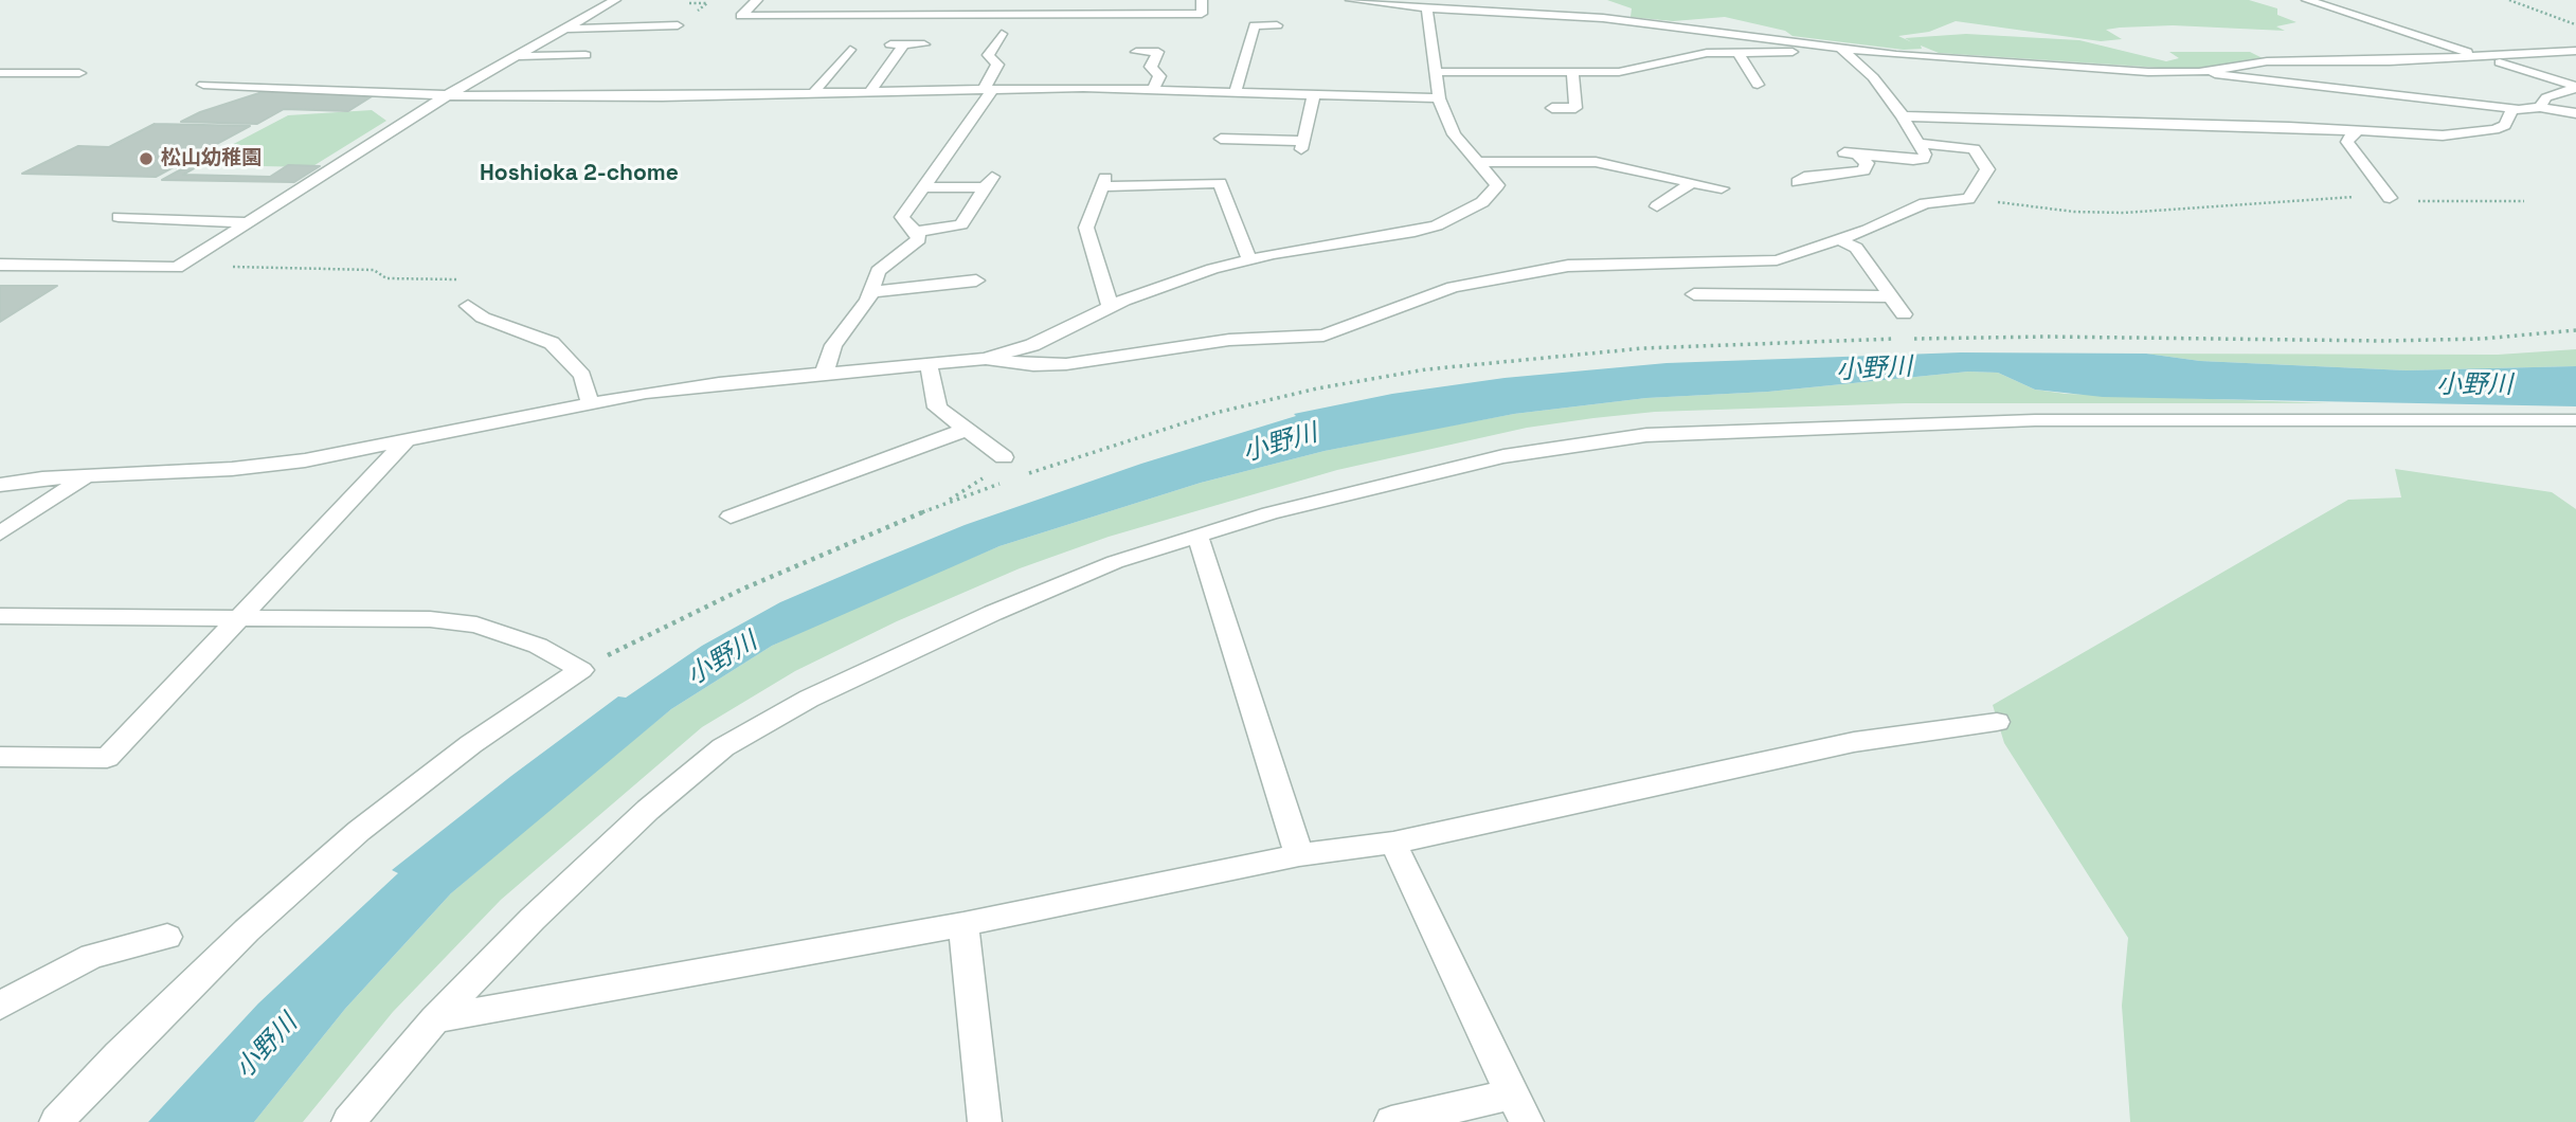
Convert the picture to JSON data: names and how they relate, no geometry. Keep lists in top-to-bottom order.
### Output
{
  "districts": ["Hoshioka 2-chome"],
  "water": ["小野川"],
  "places": ["松山幼稚園"]
}
